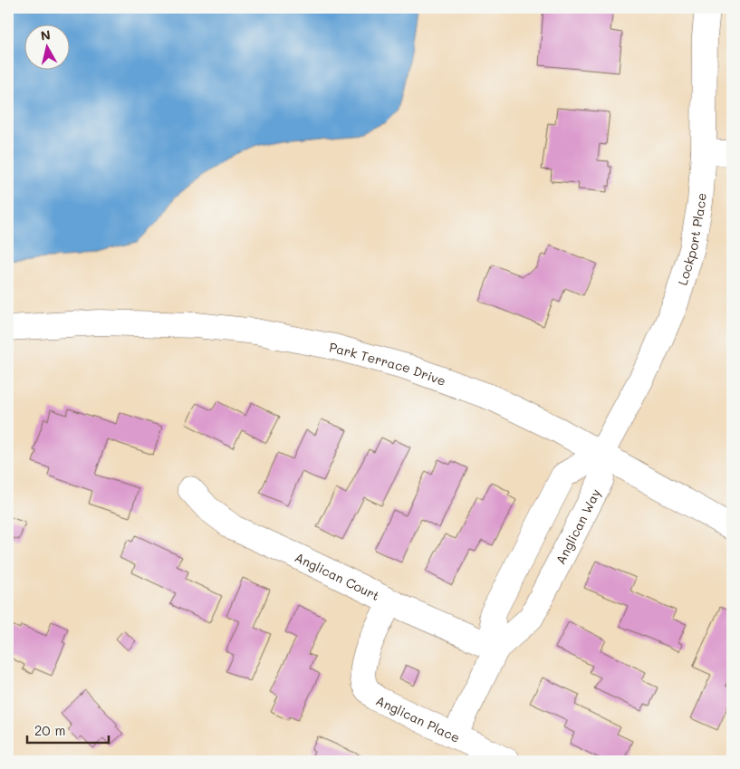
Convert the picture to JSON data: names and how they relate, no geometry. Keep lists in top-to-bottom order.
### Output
{
  "streets": {
    "street": [
      "Lockport Place",
      "Park Terrace Drive",
      "Anglican Way",
      "Anglican Court",
      "Anglican Place"
    ]
  },
  "crossings": [
    ["Lockport Place", "Park Terrace Drive"],
    ["Lockport Place", "Anglican Way"],
    ["Park Terrace Drive", "Anglican Way"],
    ["Anglican Way", "Anglican Court"],
    ["Anglican Way", "Anglican Place"],
    ["Anglican Court", "Anglican Place"]
  ],
  "scale_bar": "20 m",
  "north": "top"
}
